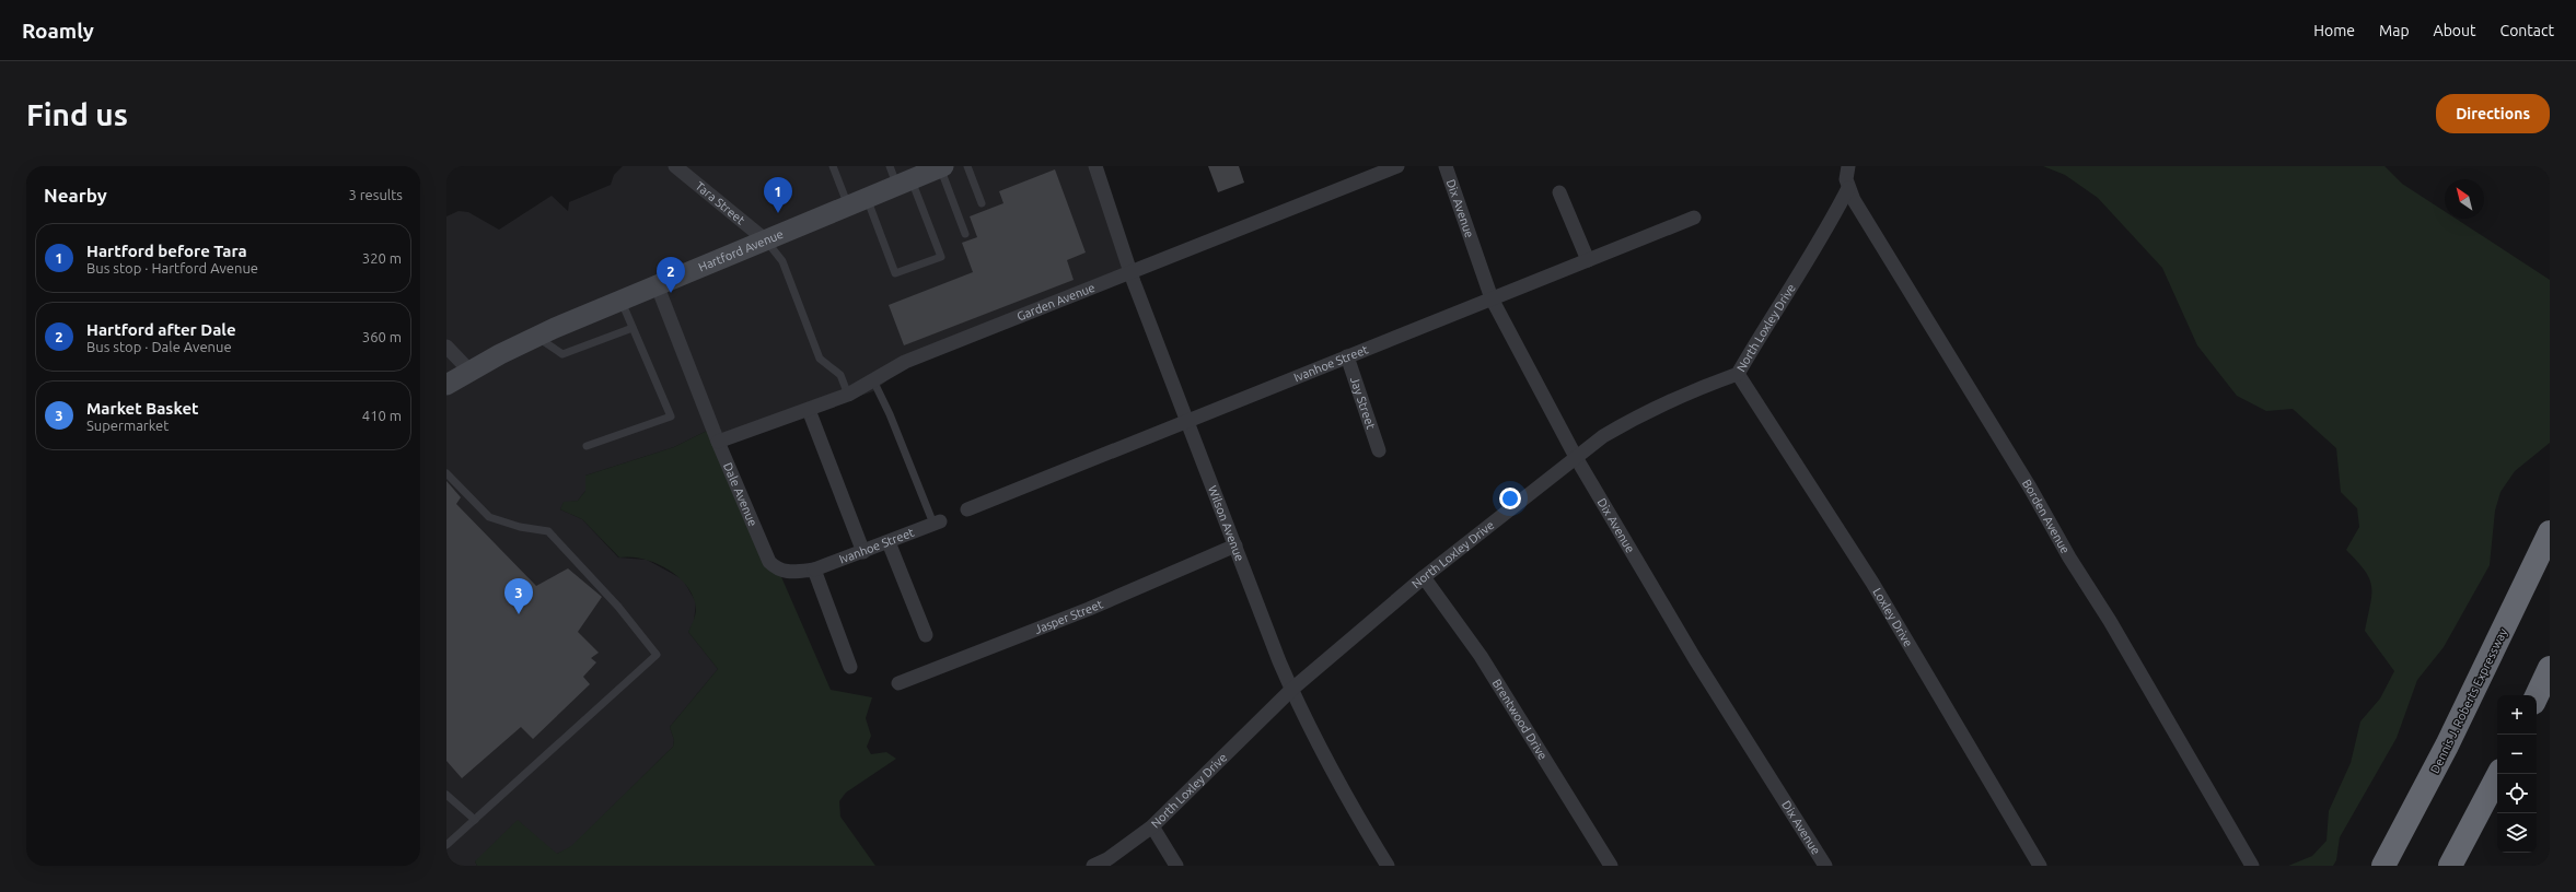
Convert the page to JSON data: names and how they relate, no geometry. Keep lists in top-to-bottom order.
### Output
{
  "streets": {
    "highway": ["Dennis J. Roberts Expressway"],
    "main road": ["Hartford Avenue"],
    "street": [
      "Tara Street",
      "Dix Avenue",
      "Garden Avenue",
      "North Loxley Drive",
      "Ivanhoe Street",
      "Jay Street",
      "Dale Avenue",
      "Borden Avenue",
      "Wilson Avenue",
      "Jasper Street",
      "Loxley Drive",
      "Brentwood Drive"
    ]
  },
  "crossings": [
    ["Tara Street", "Hartford Avenue"],
    ["Dix Avenue", "North Loxley Drive"],
    ["Dix Avenue", "Ivanhoe Street"],
    ["Hartford Avenue", "Dale Avenue"],
    ["Garden Avenue", "Dale Avenue"],
    ["Garden Avenue", "Wilson Avenue"],
    ["North Loxley Drive", "Borden Avenue"],
    ["North Loxley Drive", "Wilson Avenue"],
    ["North Loxley Drive", "Loxley Drive"],
    ["North Loxley Drive", "Brentwood Drive"],
    ["Ivanhoe Street", "Jay Street"],
    ["Ivanhoe Street", "Dale Avenue"],
    ["Ivanhoe Street", "Wilson Avenue"],
    ["Wilson Avenue", "Jasper Street"]
  ],
  "north": "top left",
  "page": {
    "header": "Roamly",
    "nav": [
      "Home",
      "Map",
      "About",
      "Contact"
    ],
    "buttons": "Directions",
    "title": "Find us",
    "heading": ["Nearby", "3 results"],
    "pins": ["1", "2", "3"],
    "list": [
      {
        "mark": "1",
        "name": "Hartford before Tara",
        "note": "Bus stop · Hartford Avenue",
        "value": "320 m"
      },
      {
        "mark": "2",
        "name": "Hartford after Dale",
        "note": "Bus stop · Dale Avenue",
        "value": "360 m"
      },
      {
        "mark": "3",
        "name": "Market Basket",
        "note": "Supermarket",
        "value": "410 m"
      }
    ],
    "map_buttons": ["+", "−"]
  }
}
